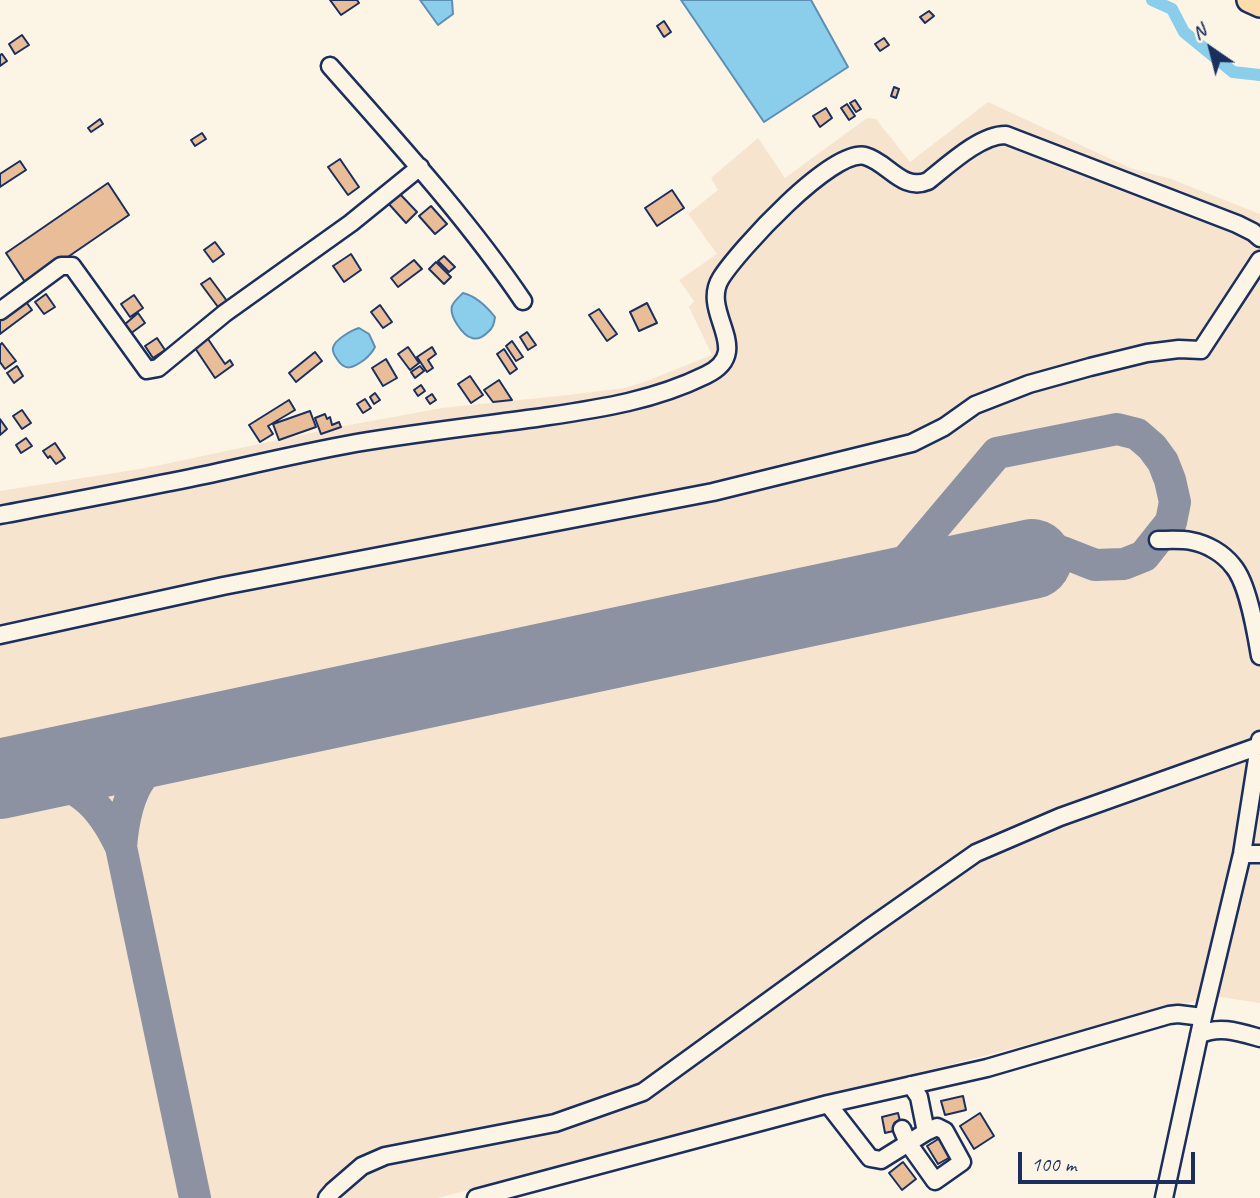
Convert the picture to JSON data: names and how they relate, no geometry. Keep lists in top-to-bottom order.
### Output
{
  "scale_bar": "100 m",
  "north": "top left"
}
